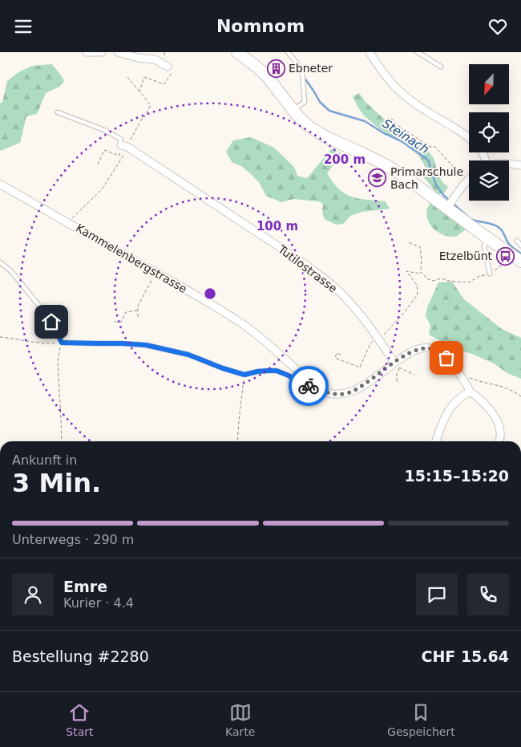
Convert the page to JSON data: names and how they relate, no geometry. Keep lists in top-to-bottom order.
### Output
{
  "streets": {
    "street": ["Kammelenbergstrasse", "Tutilostrasse"]
  },
  "crossings": [
    ["Kammelenbergstrasse", "Tutilostrasse"]
  ],
  "water": ["Steinach"],
  "places": {
    "building": ["Ebneter"],
    "school or university": ["Primarschule Bach"],
    "bus stop": ["Etzelbünt"]
  },
  "north": "bottom left",
  "page": {
    "header": "Nomnom",
    "heading": ["3 Min.", "Ankunft in", "15:15–15:20"],
    "panel": [
      "Emre",
      "Kurier · 4.4",
      "Bestellung #2280",
      "CHF 15.64"
    ],
    "bar": "Unterwegs · 290 m",
    "tabs": ["Start", "Karte", "Gespeichert"]
  },
  "rings": ["200 m", "100 m"]
}
